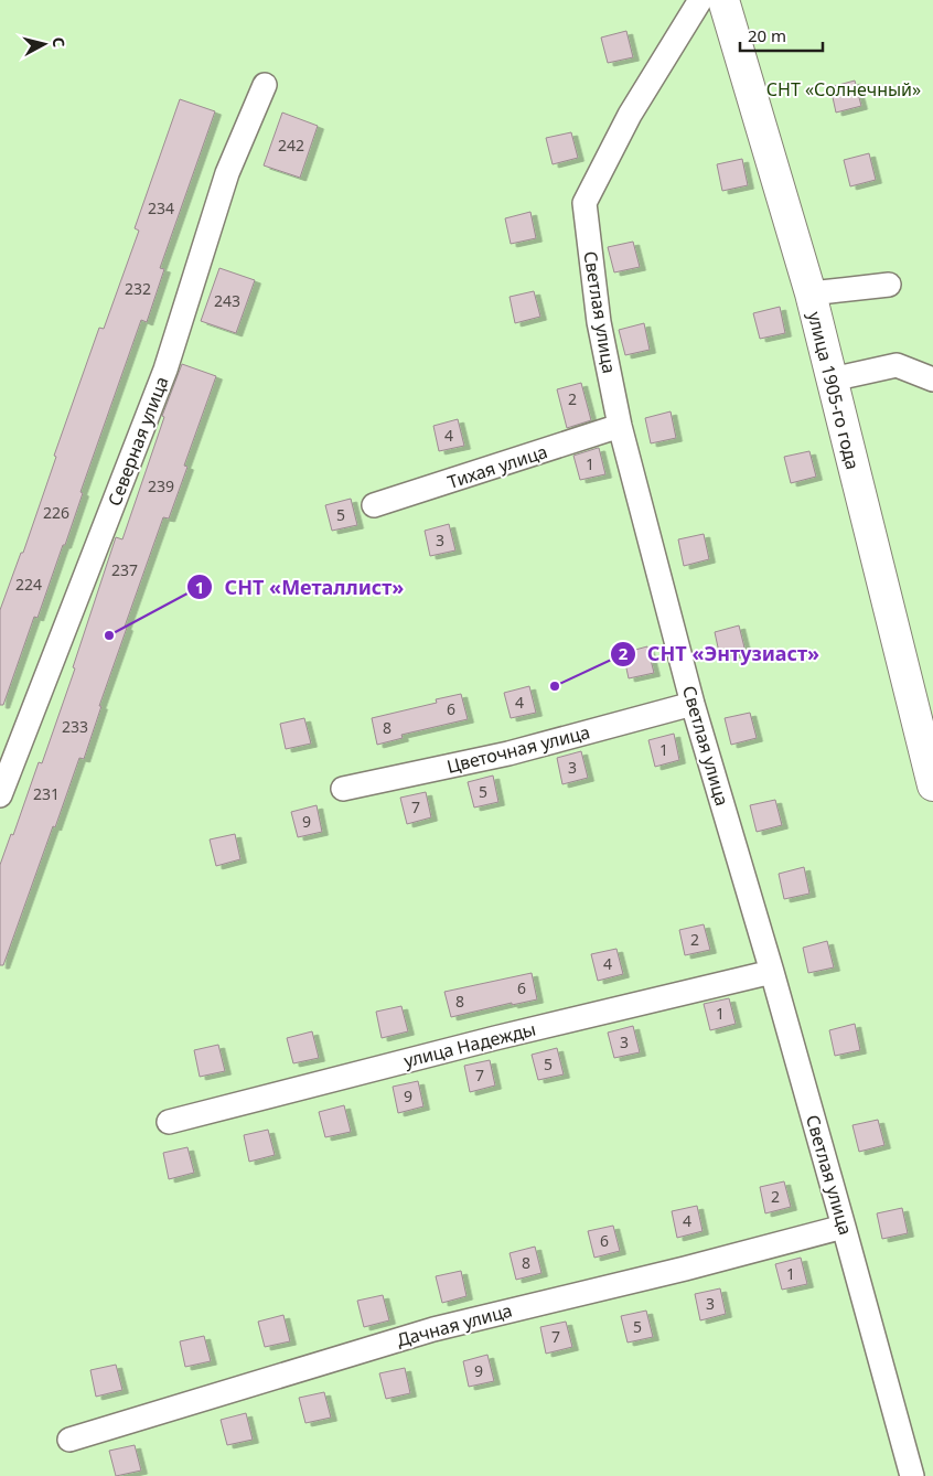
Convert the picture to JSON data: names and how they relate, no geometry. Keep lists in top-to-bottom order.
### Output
{
  "streets": {
    "street": [
      "Светлая улица",
      "улица 1905-го года",
      "Северная улица",
      "Тихая улица",
      "Цветочная улица",
      "улица Надежды",
      "Дачная улица"
    ]
  },
  "crossings": [
    ["Светлая улица", "Тихая улица"],
    ["Светлая улица", "Цветочная улица"],
    ["Светлая улица", "улица Надежды"],
    ["Светлая улица", "Дачная улица"]
  ],
  "parks": ["СНТ «Солнечный»"],
  "places": ["СНТ «Металлист»", "СНТ «Энтузиаст»"],
  "house_numbers": [
    "242",
    "234",
    "232",
    "243",
    "2",
    "4",
    "1",
    "239",
    "226",
    "5",
    "3",
    "237",
    "224",
    "4",
    "6",
    "233",
    "8",
    "1",
    "3",
    "5",
    "231",
    "7",
    "9",
    "2",
    "4",
    "6",
    "8",
    "1",
    "3",
    "5",
    "7",
    "9",
    "2",
    "4",
    "6",
    "8",
    "1",
    "3",
    "5",
    "7",
    "9"
  ],
  "scale_bar": "20 m",
  "north": "right"
}
